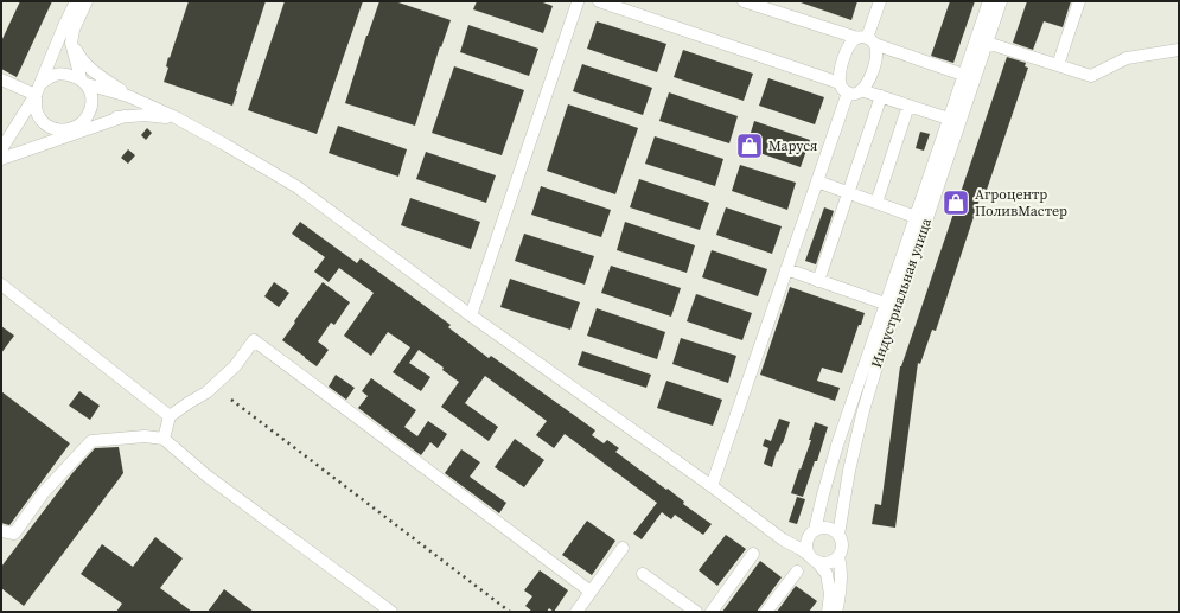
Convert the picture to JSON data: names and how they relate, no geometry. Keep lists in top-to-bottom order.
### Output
{
  "streets": {
    "street": ["Индустриальная улица"]
  },
  "places": {
    "shop": ["Маруся", "Агроцентр ПоливМастер"]
  }
}
